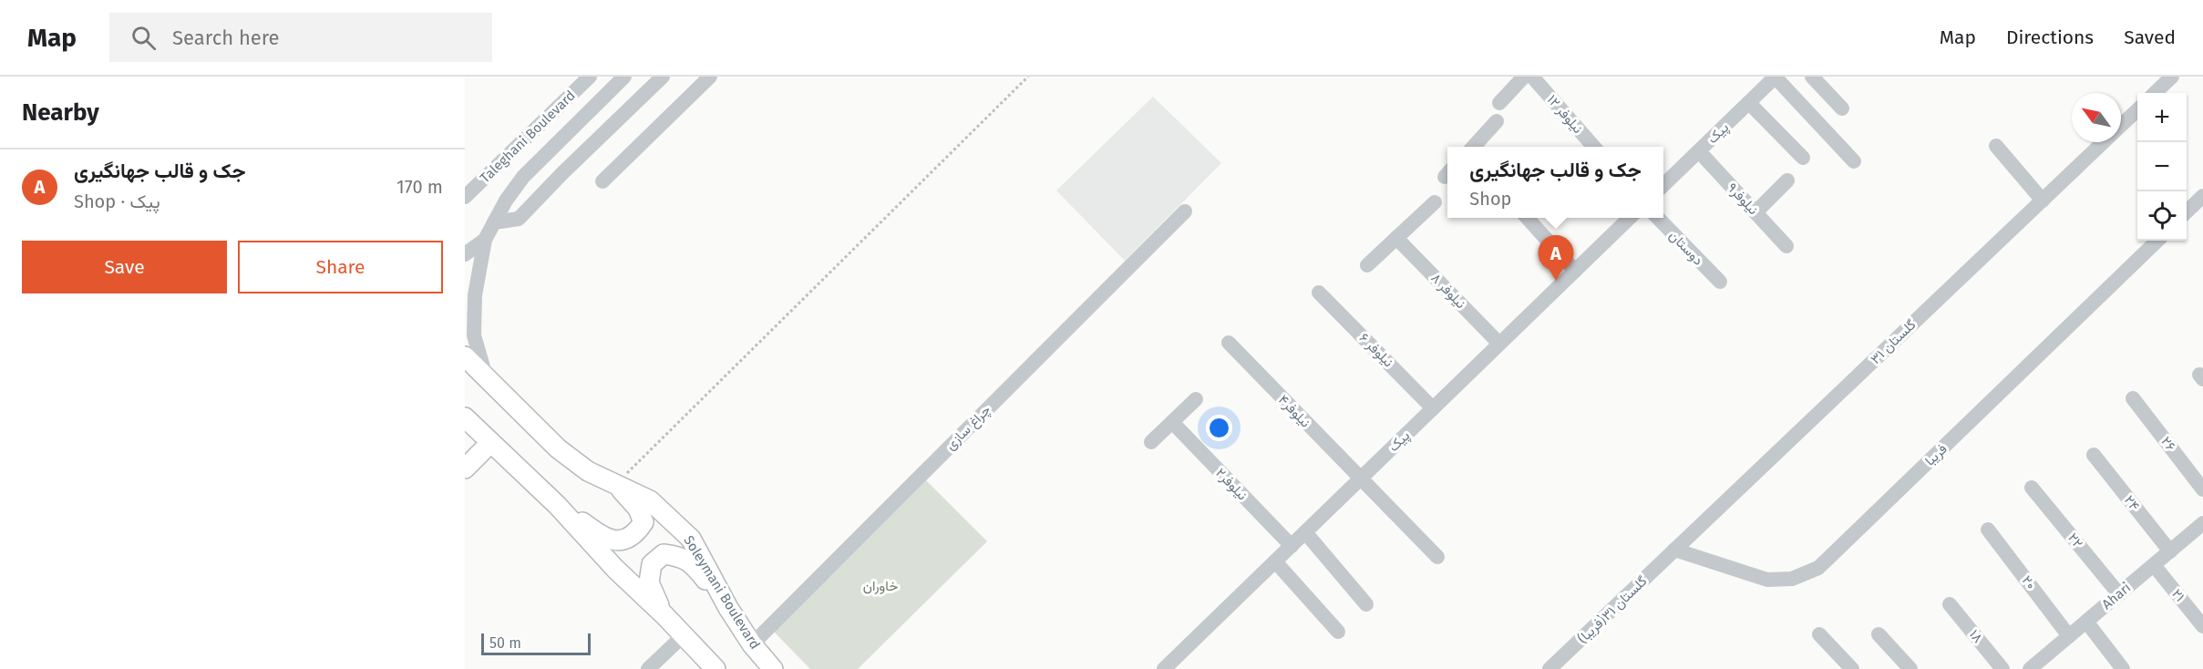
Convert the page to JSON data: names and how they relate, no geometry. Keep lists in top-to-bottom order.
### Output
{
  "streets": {
    "main road": ["Soleymani Boulevard"],
    "street": [
      "نیلوفر ۱۲",
      "پیک",
      "Taleghani Boulevard",
      "نیلوفر۹",
      "دوستان",
      "نیلوفر ۸",
      "گلستان ۳۱",
      "نیلوفر ۶",
      "نیلوفر۴",
      "چراغ سازی",
      "۲۶",
      "فریبا",
      "نیلوفر۲",
      "۲۴",
      "۲۲",
      "۲۰",
      "۲۱",
      "Ahari",
      "گلستان ۳۱(فریبا)",
      "۱۸"
    ]
  },
  "crossings": [
    ["پیک", "نیلوفر۹"],
    ["پیک", "نیلوفر ۸"],
    ["پیک", "نیلوفر ۶"],
    ["پیک", "نیلوفر۴"],
    ["پیک", "نیلوفر۲"],
    ["Taleghani Boulevard", "Soleymani Boulevard"],
    ["گلستان ۳۱", "فریبا"],
    ["گلستان ۳۱", "گلستان ۳۱(فریبا)"],
    ["چراغ سازی", "Soleymani Boulevard"],
    ["فریبا", "گلستان ۳۱(فریبا)"],
    ["۲۴", "Ahari"],
    ["۲۲", "Ahari"],
    ["۲۰", "Ahari"],
    ["۲۱", "Ahari"]
  ],
  "parks": ["خاوران"],
  "scale_bar": "50 m",
  "north": "top left",
  "page": {
    "header": "Map",
    "search": "Search here",
    "nav": ["Map", "Directions", "Saved"],
    "heading": "Nearby",
    "map_buttons": ["+", "−"],
    "popup": ["جک و قالب جهانگیری", "Shop"],
    "list": [
      {
        "mark": "A",
        "name": "جک و قالب جهانگیری",
        "note": "Shop · پیک",
        "value": "170 m"
      }
    ],
    "buttons": ["Save", "Share"],
    "pins": "A",
    "scale": "50 m"
  }
}
